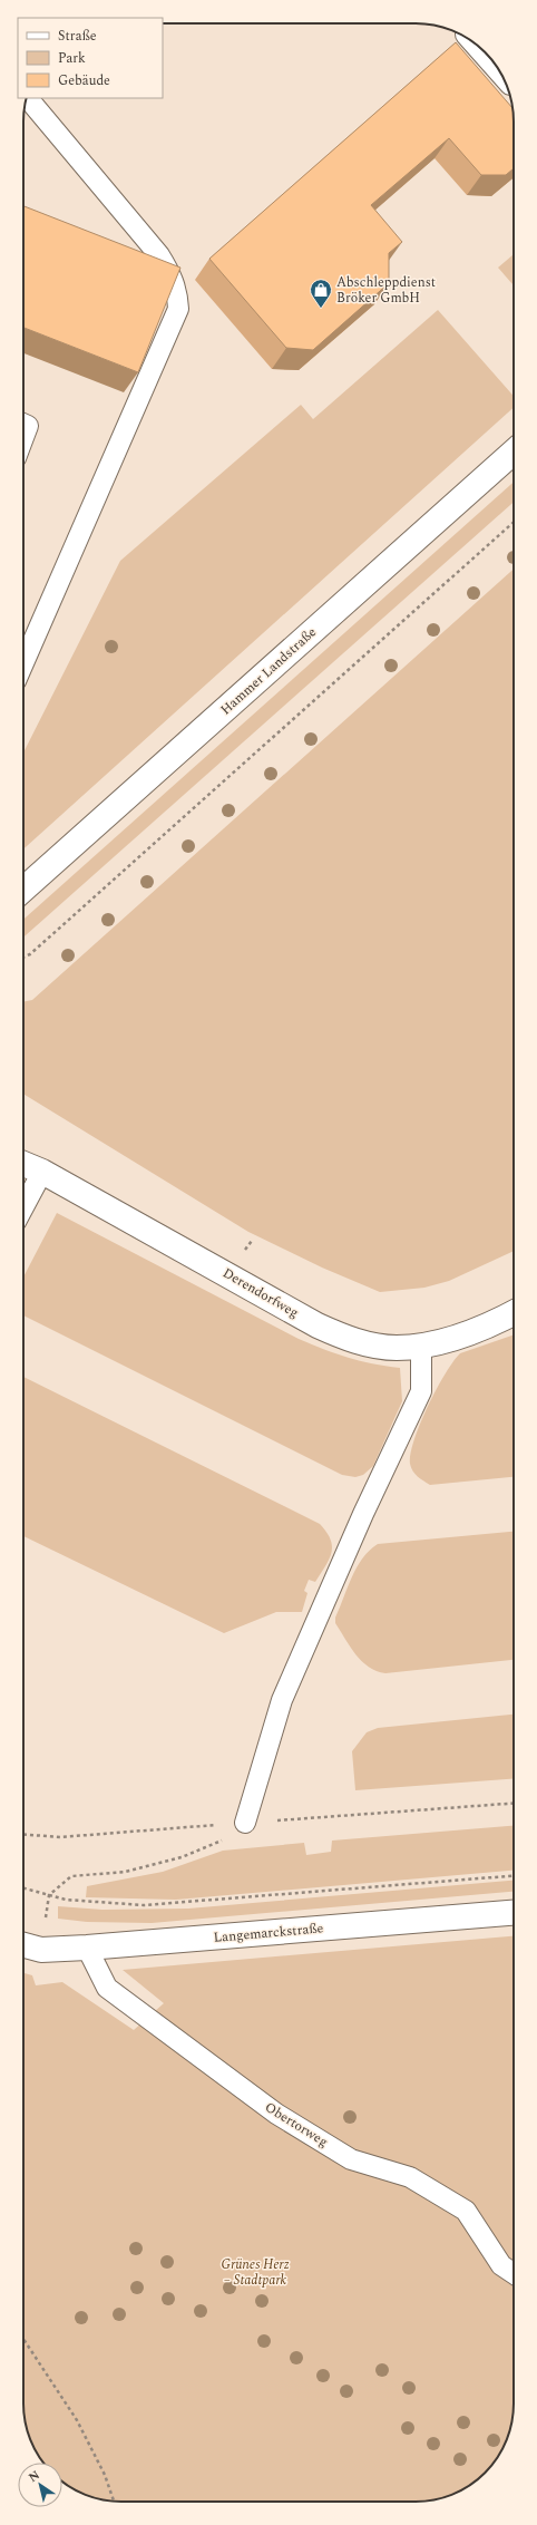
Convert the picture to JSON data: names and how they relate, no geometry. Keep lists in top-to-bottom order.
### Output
{
  "streets": {
    "street": ["Hammer Landstraße", "Derendorfweg", "Langemarckstraße"],
    "lane": ["Obertorweg"]
  },
  "crossings": [
    ["Langemarckstraße", "Obertorweg"]
  ],
  "parks": ["Grünes Herz – Stadtpark"],
  "places": {
    "shop": ["Abschleppdienst Bröker GmbH"]
  },
  "legend": ["Straße", "Park", "Gebäude"],
  "north": "top left"
}
